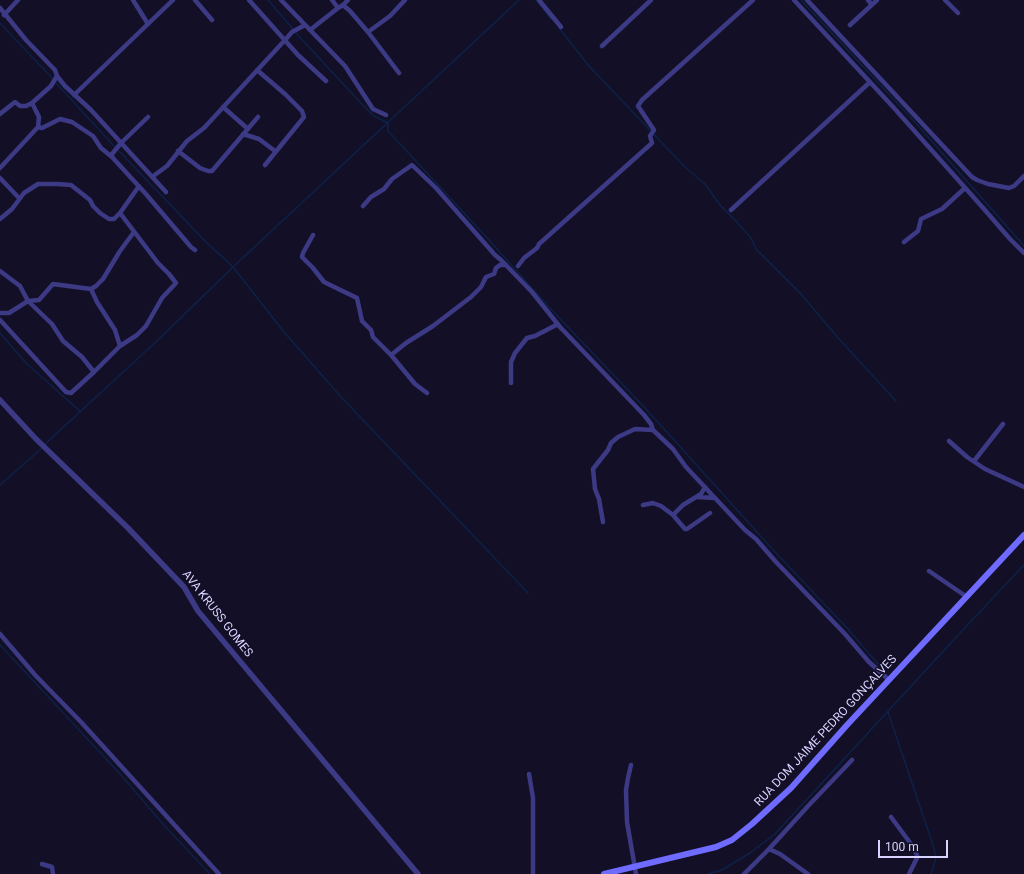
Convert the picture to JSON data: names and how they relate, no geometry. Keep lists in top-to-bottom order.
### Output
{
  "streets": {
    "main road": ["RUA DOM JAIME PEDRO GONÇALVES"],
    "street": ["AVA KRUSS GOMES"]
  },
  "scale_bar": "100 m"
}
